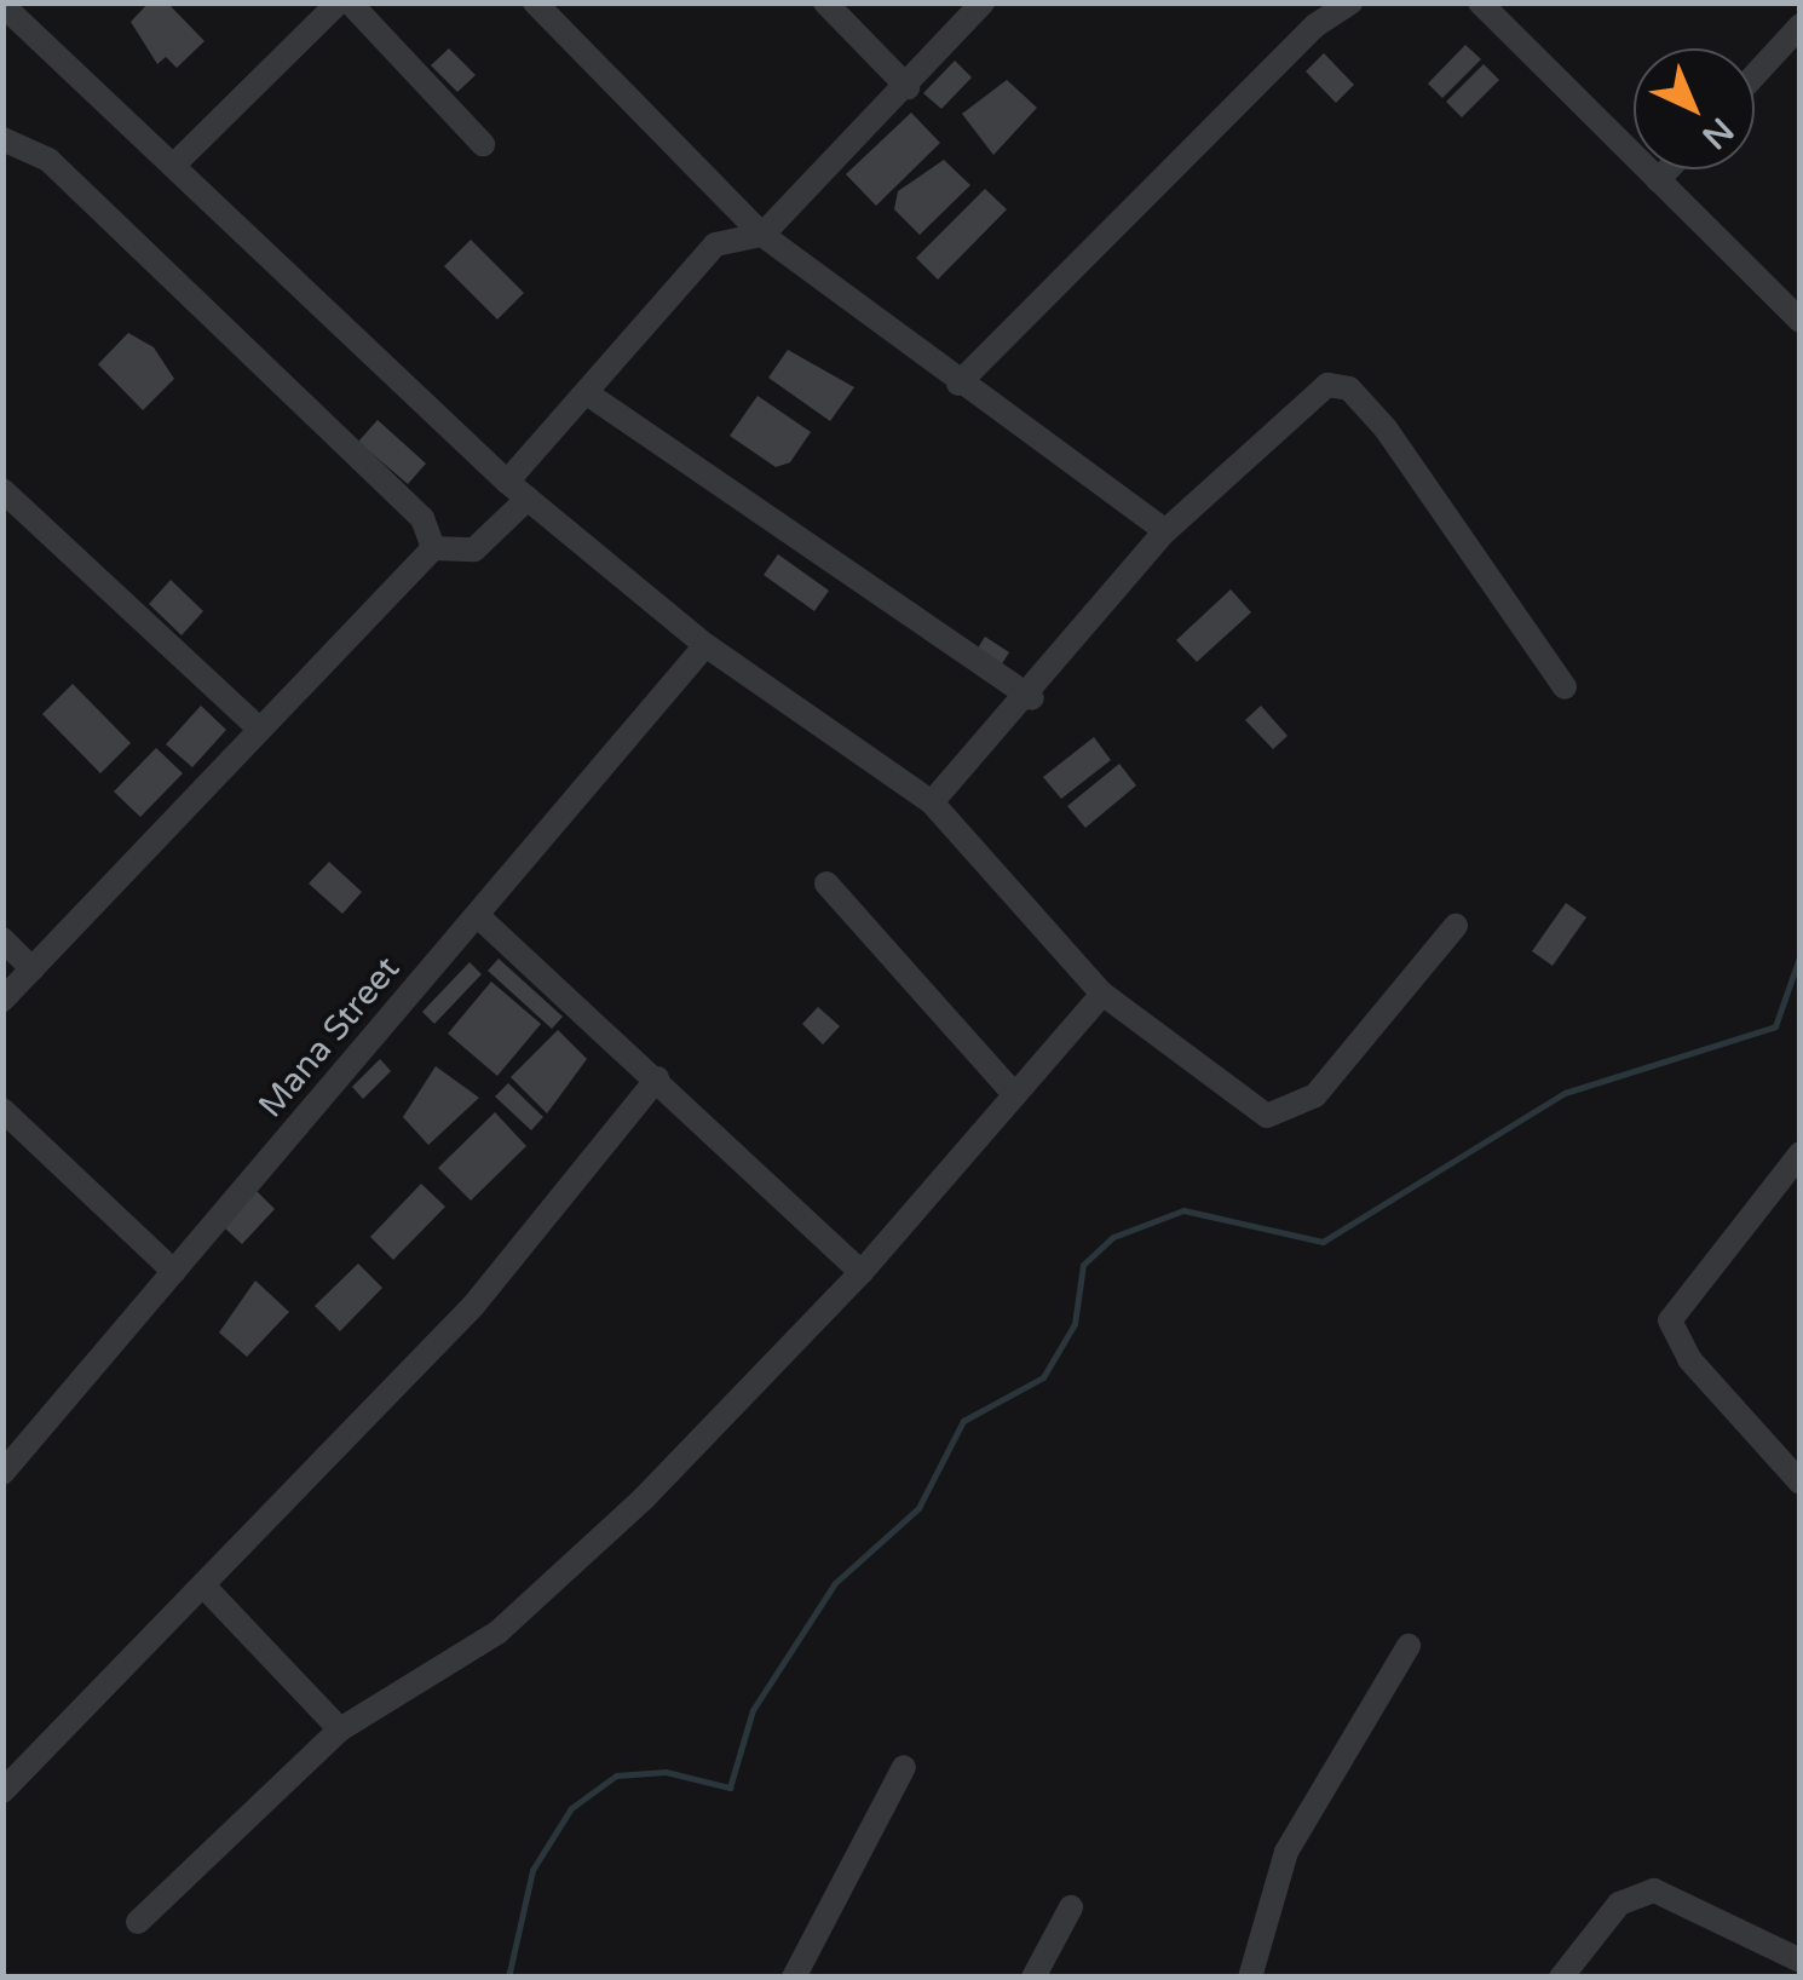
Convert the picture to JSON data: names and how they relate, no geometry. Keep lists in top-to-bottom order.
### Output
{
  "streets": {
    "street": ["Mana Street"]
  },
  "north": "bottom right"
}
